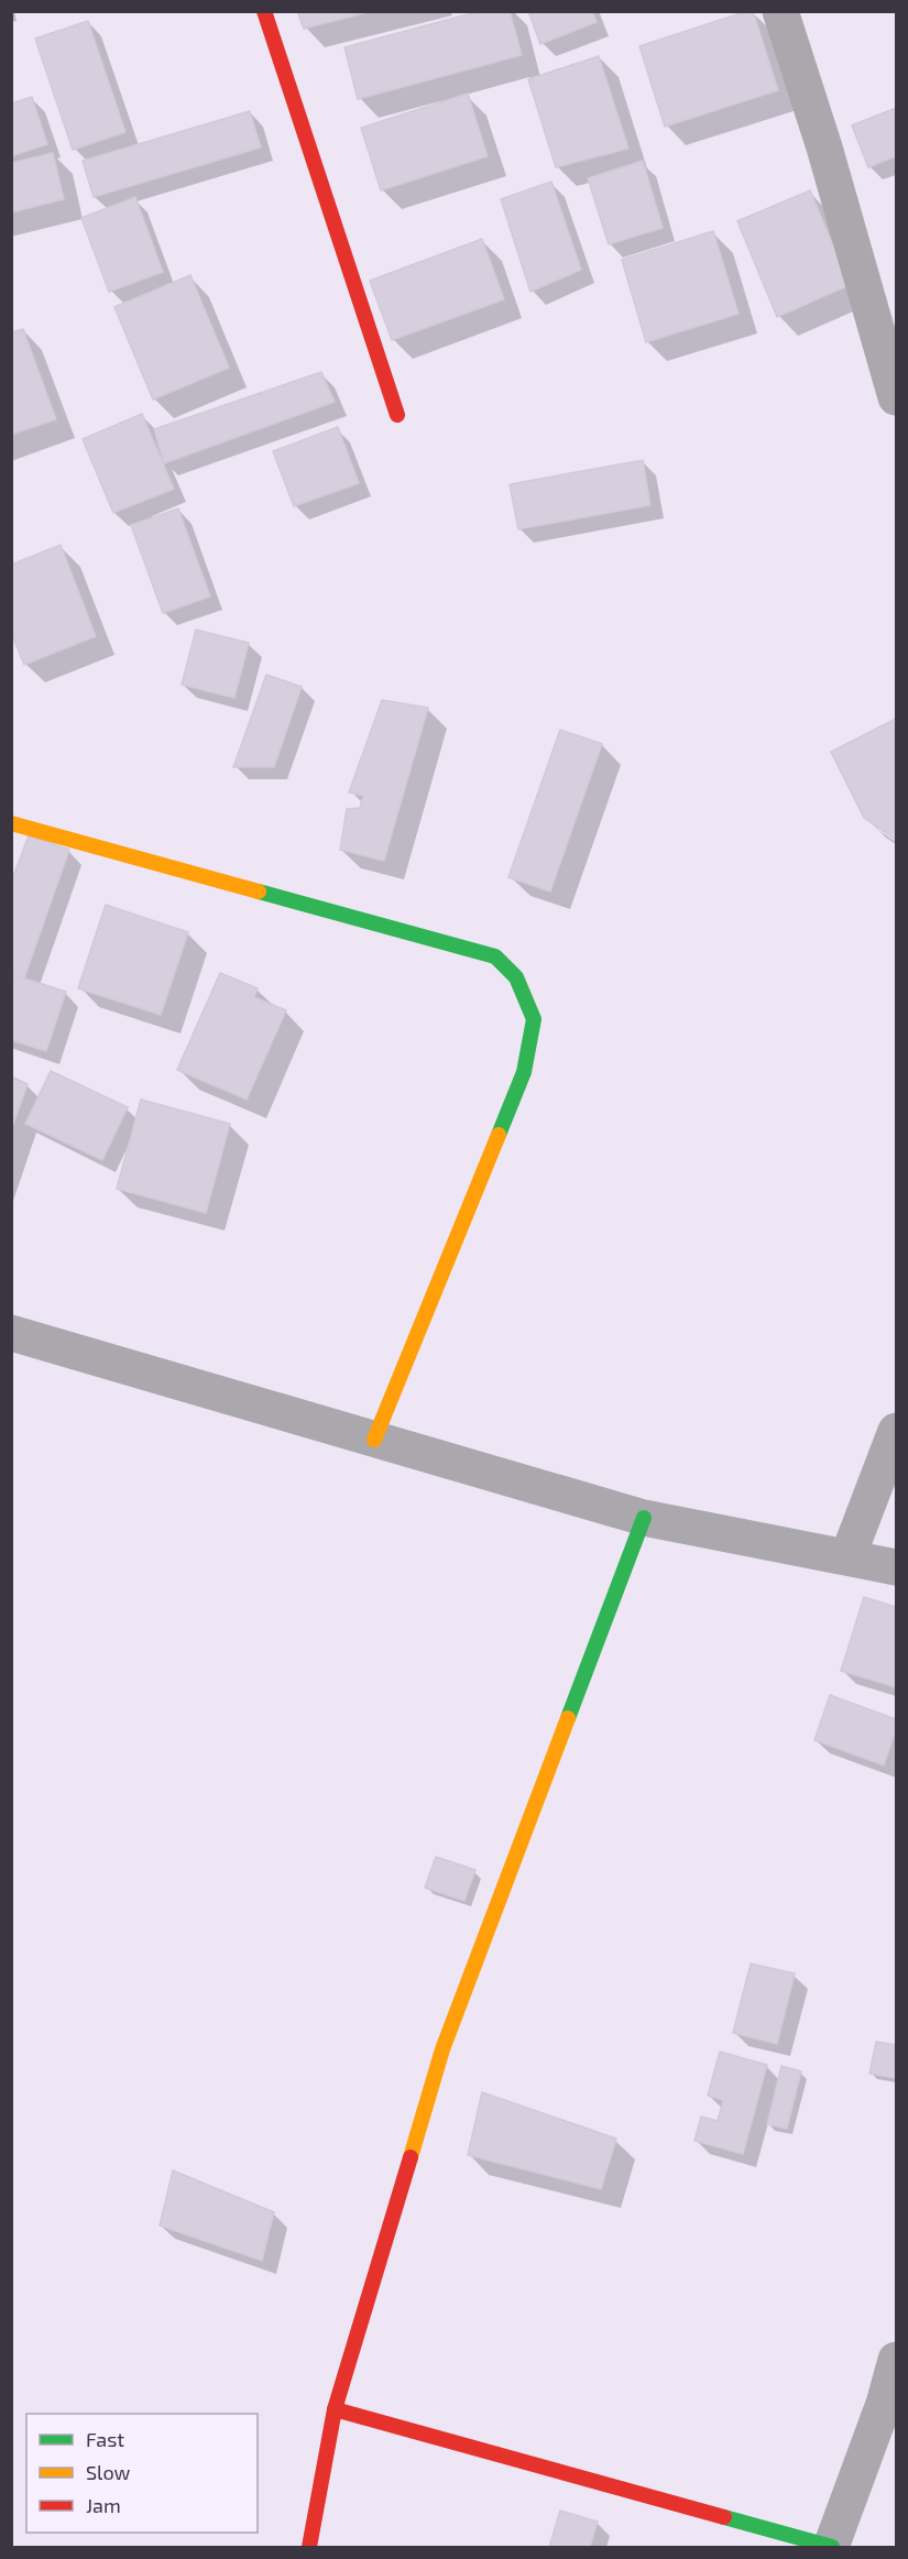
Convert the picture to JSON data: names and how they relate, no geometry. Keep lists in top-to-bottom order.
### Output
{
  "legend": ["Fast", "Slow", "Jam"]
}
